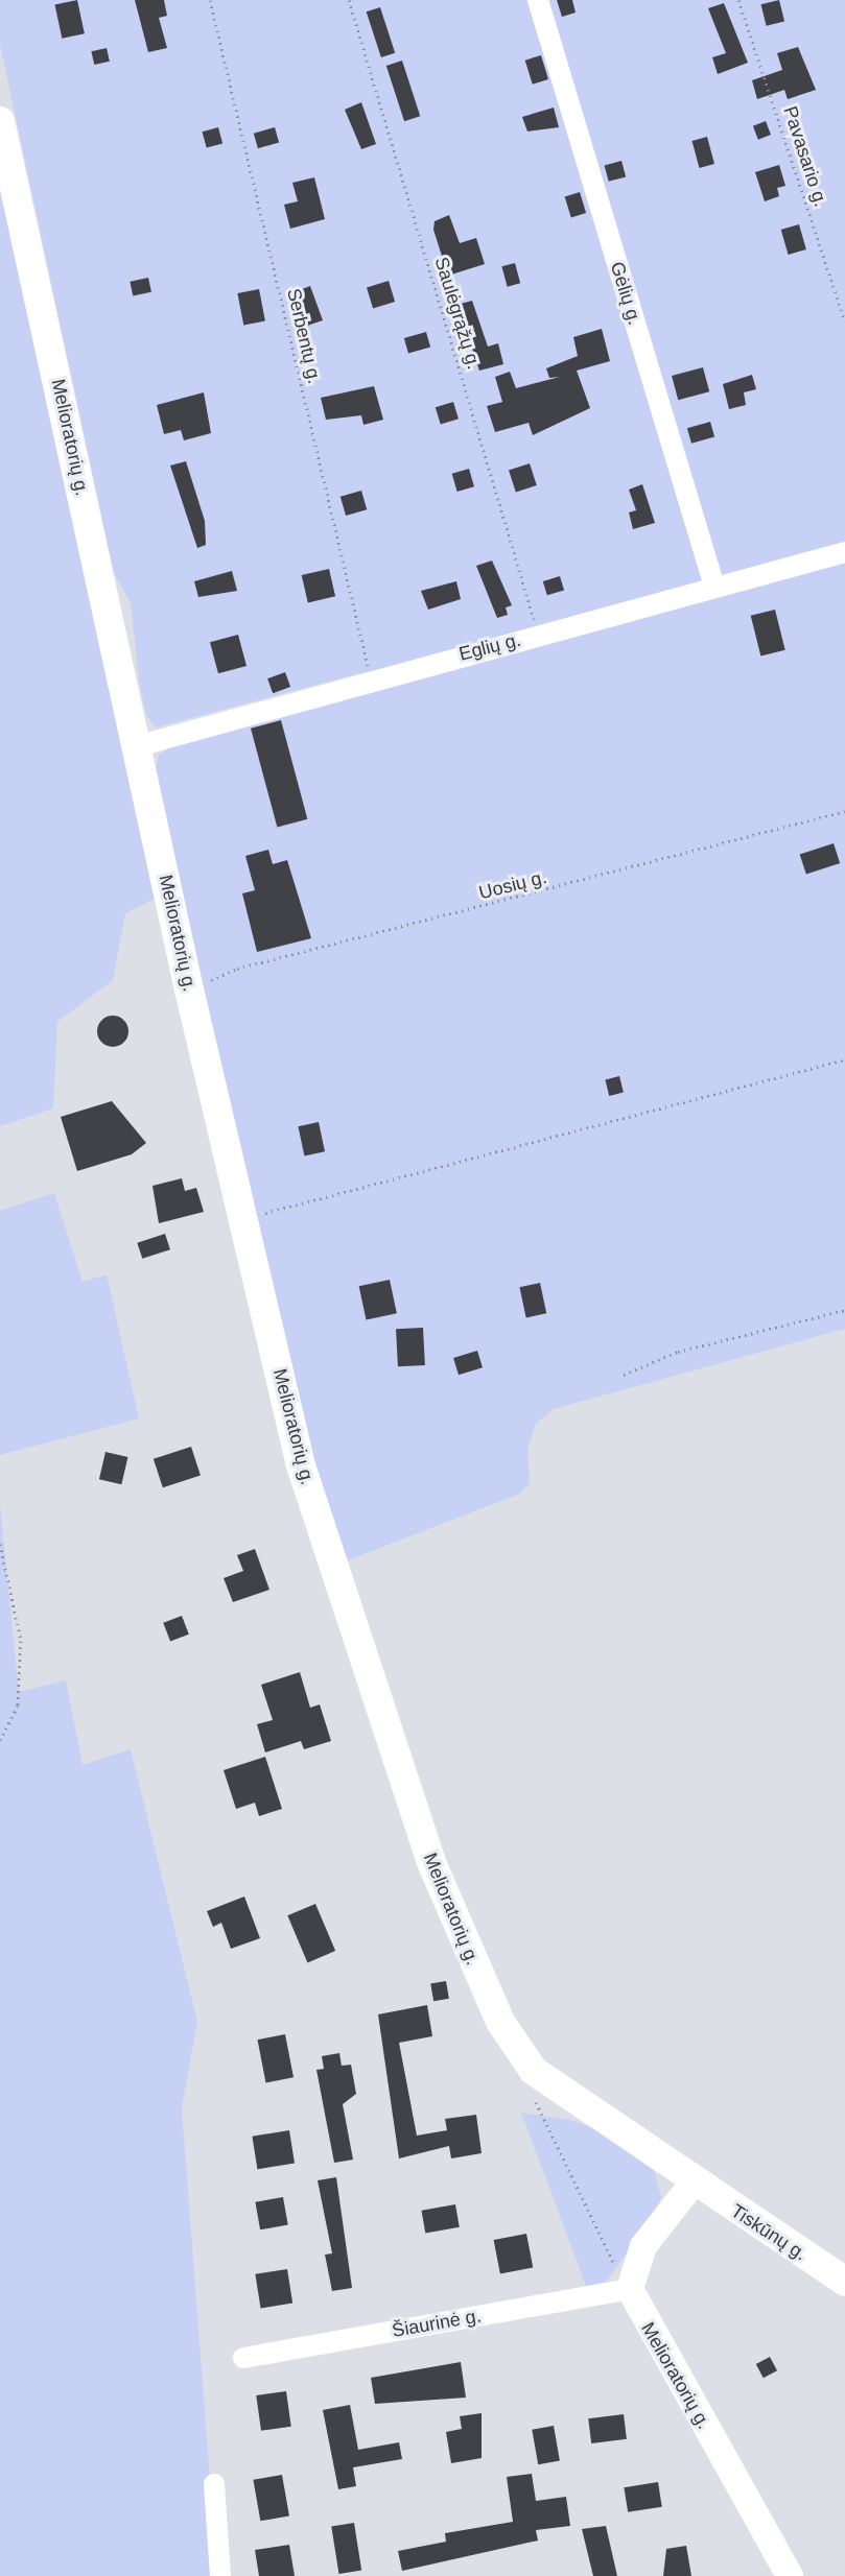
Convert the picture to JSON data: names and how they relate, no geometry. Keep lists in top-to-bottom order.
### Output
{
  "streets": {
    "main road": ["Melioratorių g.", "Tiskūnų g."],
    "street": ["Gėlių g.", "Eglių g.", "Šiaurinė g."],
    "path": [
      "Pavasario g.",
      "Saulėgrąžų g.",
      "Serbentų g.",
      "Uosių g."
    ]
  },
  "crossings": [
    ["Gėlių g.", "Eglių g."],
    ["Saulėgrąžų g.", "Eglių g."],
    ["Serbentų g.", "Eglių g."],
    ["Melioratorių g.", "Eglių g."],
    ["Melioratorių g.", "Uosių g."],
    ["Melioratorių g.", "Tiskūnų g."],
    ["Melioratorių g.", "Šiaurinė g."]
  ]
}
